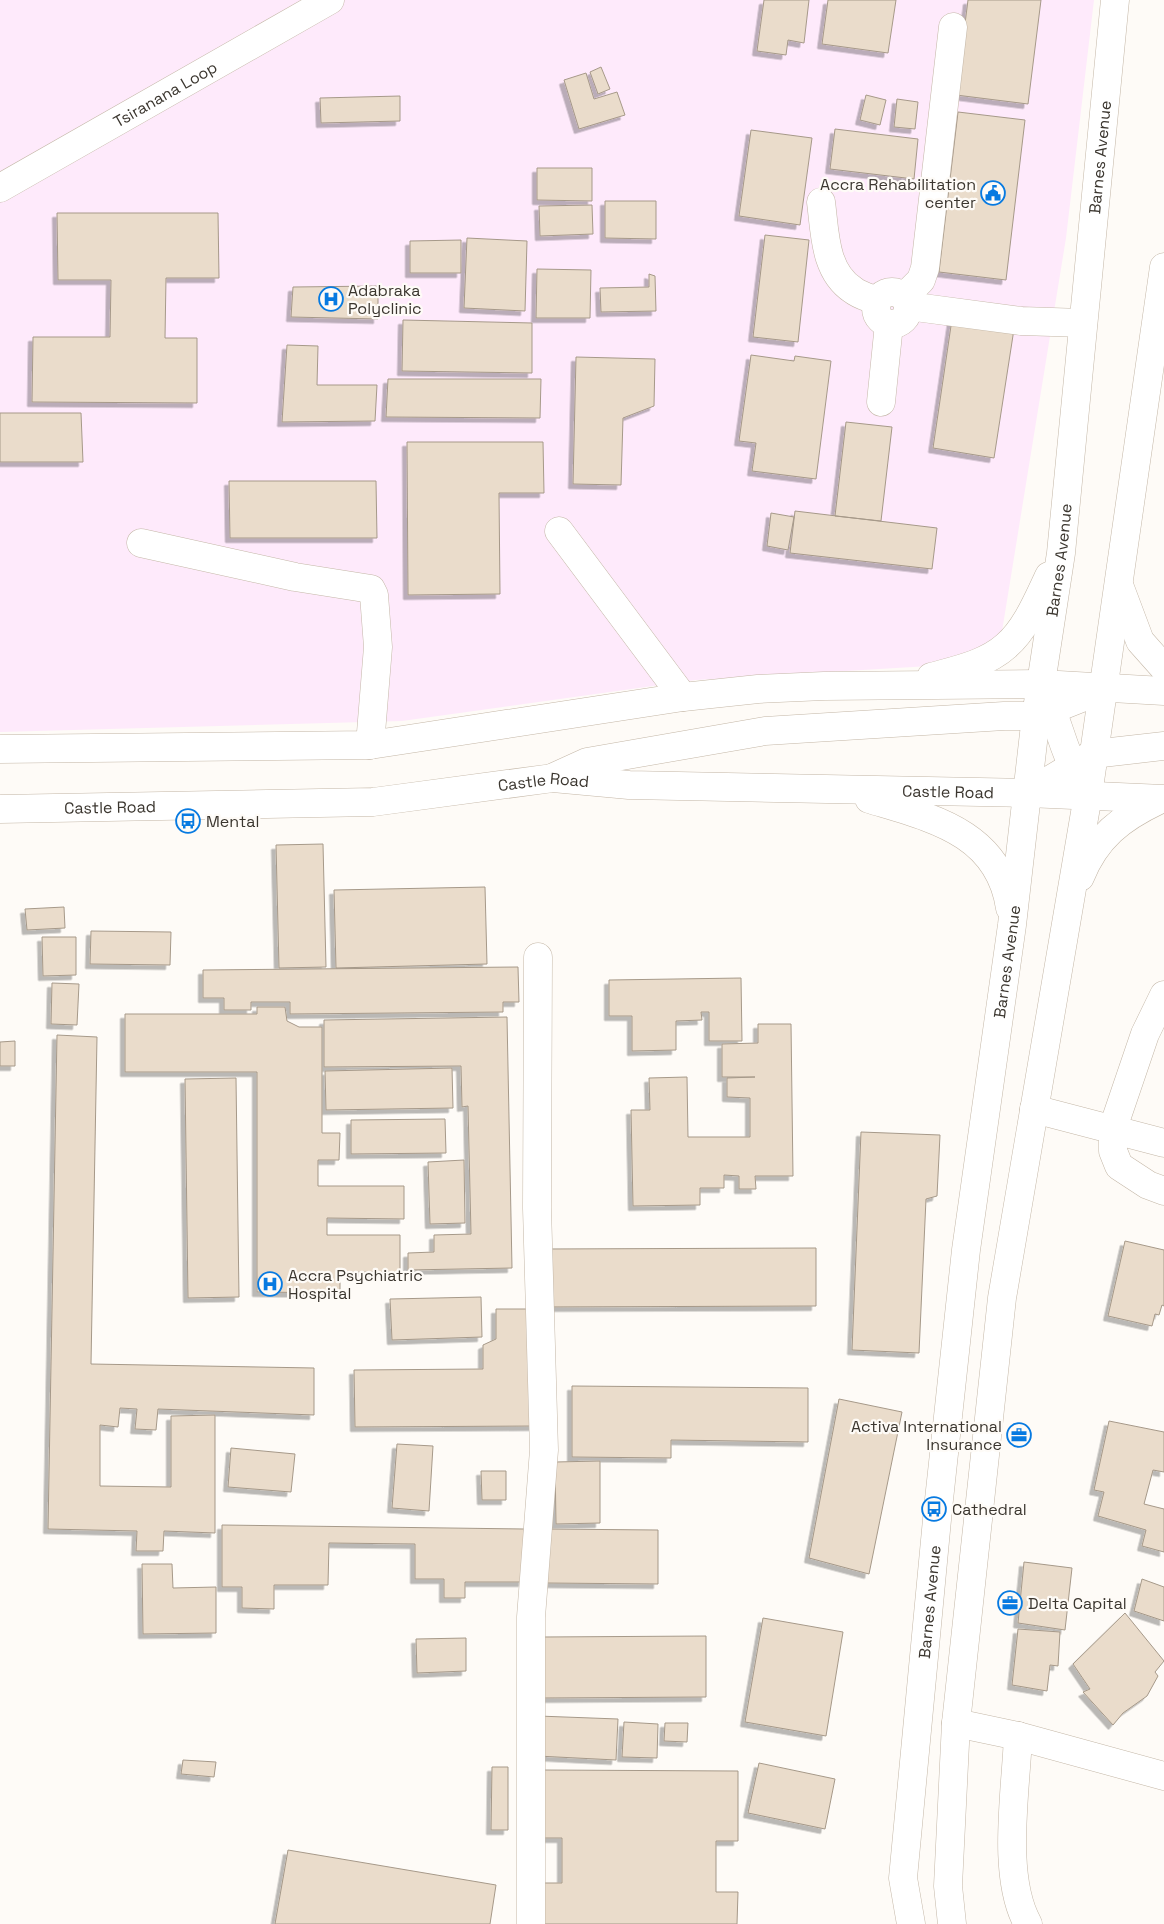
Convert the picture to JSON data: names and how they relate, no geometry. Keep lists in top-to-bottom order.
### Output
{
  "streets": {
    "main road": ["Tsiranana Loop", "Barnes Avenue", "Castle Road"]
  },
  "crossings": [
    ["Barnes Avenue", "Castle Road"]
  ],
  "places": {
    "public building": ["Accra Rehabilitation center"],
    "hospital": ["Adabraka Polyclinic", "Accra Psychiatric Hospital"],
    "bus stop": ["Mental", "Cathedral"],
    "office": ["Activa International Insurance", "Delta Capital"]
  }
}
